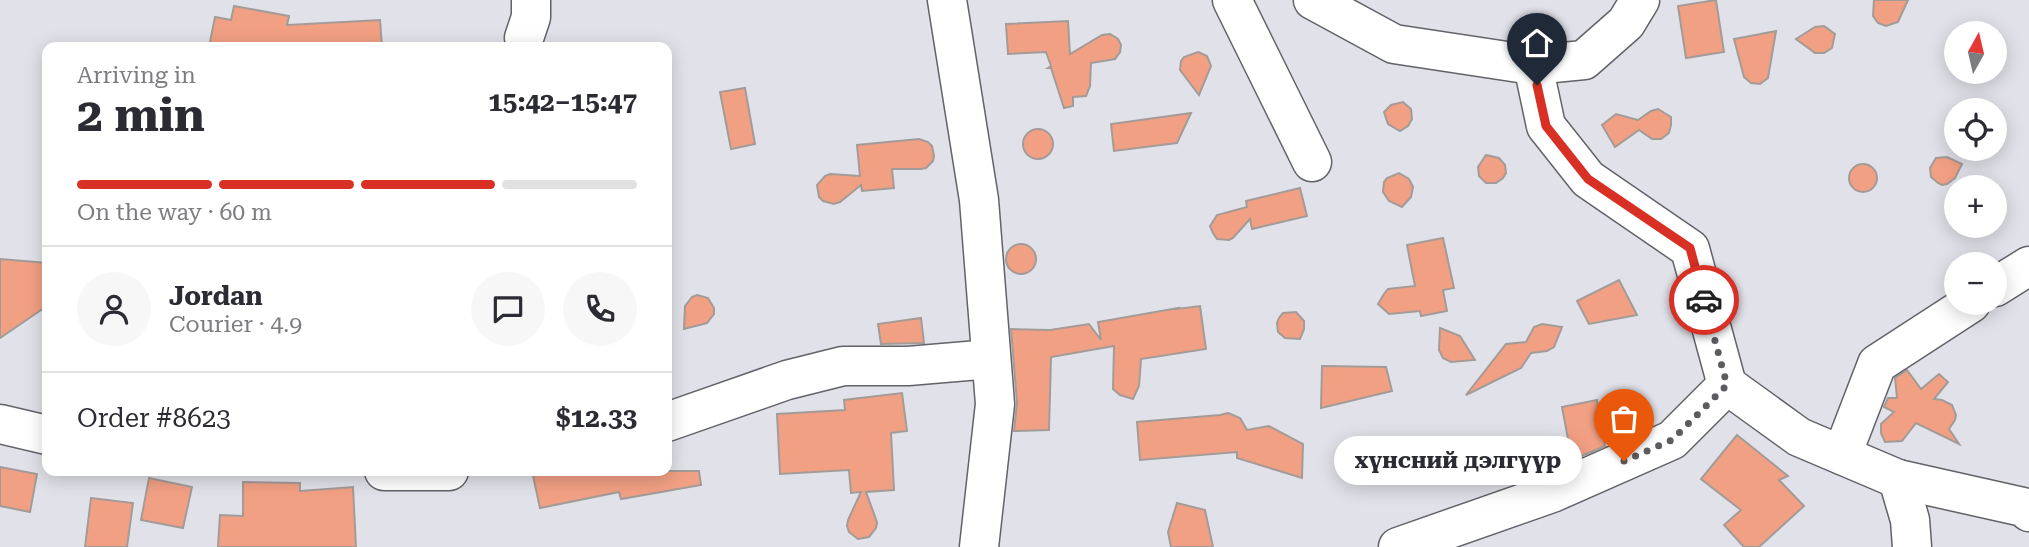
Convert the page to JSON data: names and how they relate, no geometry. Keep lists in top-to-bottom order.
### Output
{
  "places": ["хүнсний дэлгүүр"],
  "north": "top",
  "page": {
    "map_buttons": ["+", "−"],
    "heading": ["2 min", "Arriving in", "15:42–15:47"],
    "panel": [
      "Jordan",
      "Courier · 4.9",
      "Order #8623",
      "$12.33"
    ],
    "bar": "On the way · 60 m",
    "bubble": "хүнсний дэлгүүр"
  }
}
